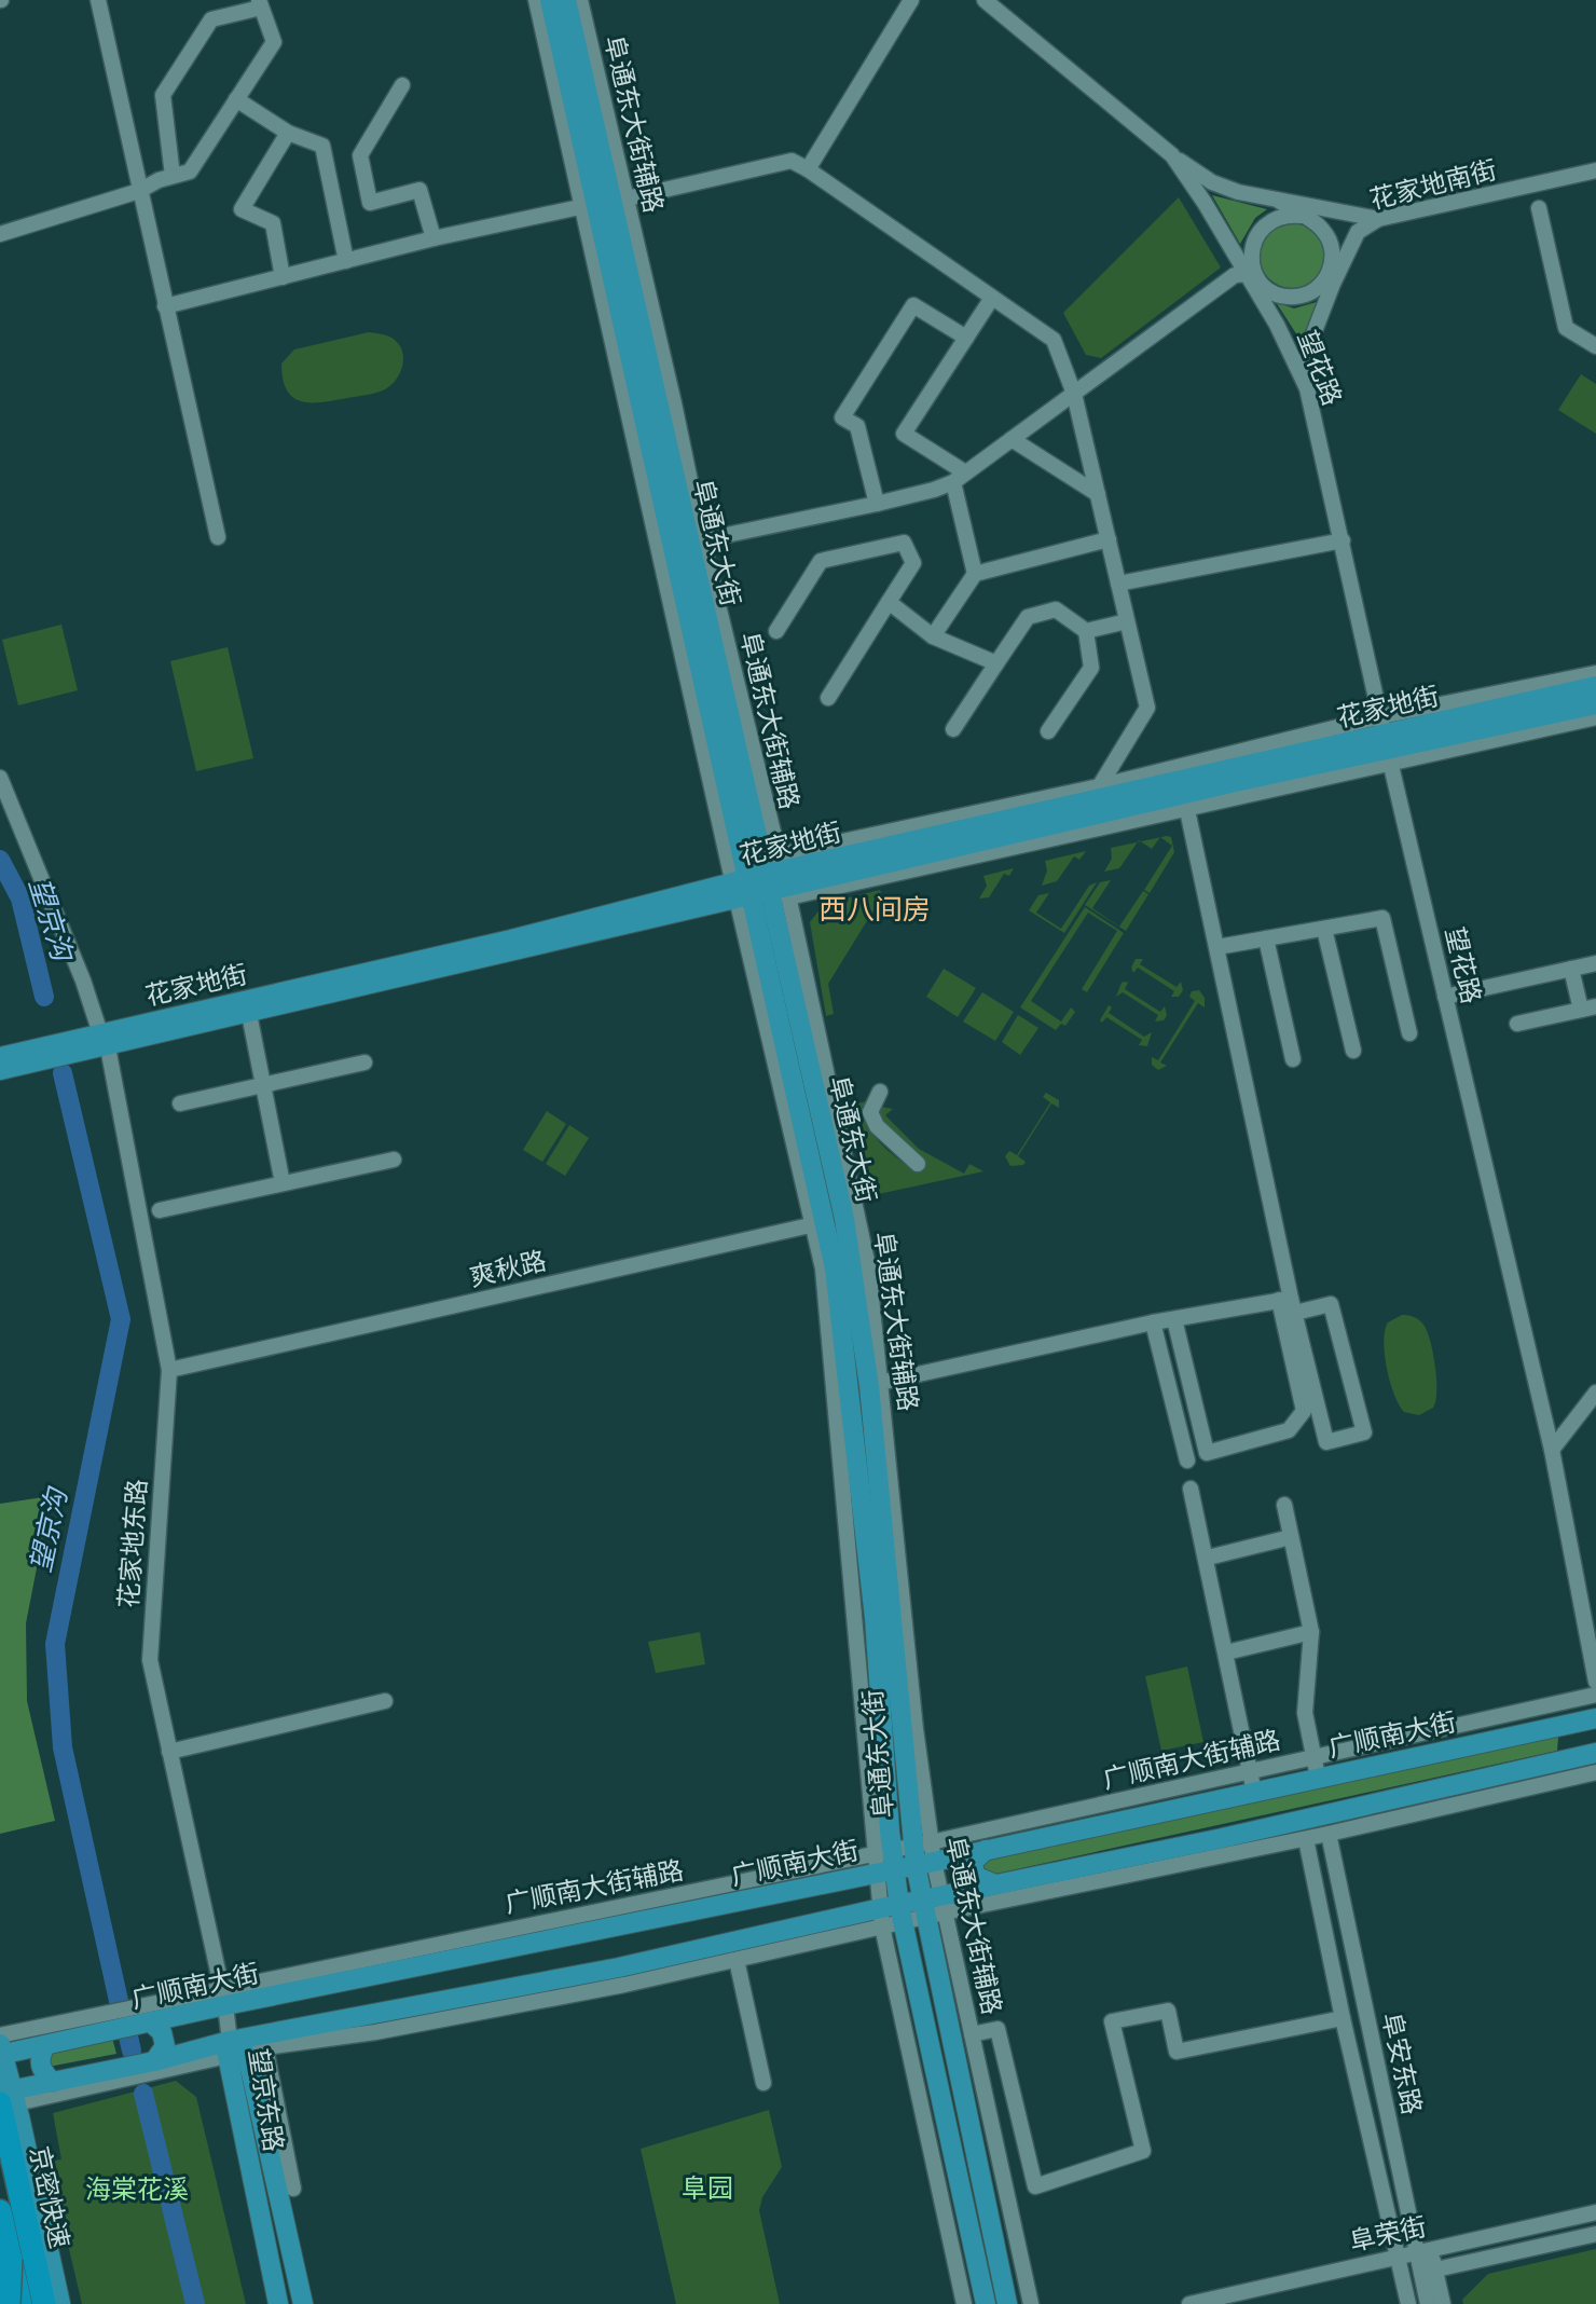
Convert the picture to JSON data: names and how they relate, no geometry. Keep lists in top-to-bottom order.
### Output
{
  "streets": {
    "highway": ["京密快速"],
    "main road": [
      "阜通东大街",
      "花家地街",
      "广顺南大街",
      "望京东路"
    ],
    "street": [
      "阜通东大街辅路",
      "花家地南街",
      "望花路",
      "爽秋路",
      "花家地东路",
      "广顺南大街辅路",
      "阜安东路",
      "阜荣街"
    ]
  },
  "crossings": [
    ["阜通东大街辅路", "阜通东大街"],
    ["阜通东大街辅路", "花家地街"],
    ["阜通东大街辅路", "爽秋路"],
    ["花家地南街", "望花路"],
    ["望花路", "花家地街"],
    ["阜通东大街", "花家地街"],
    ["阜通东大街", "爽秋路"],
    ["阜通东大街", "广顺南大街"],
    ["阜通东大街", "广顺南大街辅路"],
    ["花家地街", "花家地东路"],
    ["爽秋路", "花家地东路"],
    ["花家地东路", "广顺南大街"],
    ["花家地东路", "广顺南大街辅路"],
    ["花家地东路", "望京东路"],
    ["广顺南大街", "广顺南大街辅路"],
    ["阜安东路", "阜荣街"]
  ],
  "districts": ["西八间房"],
  "water": ["望京沟"],
  "parks": ["阜园", "海棠花溪"]
}
